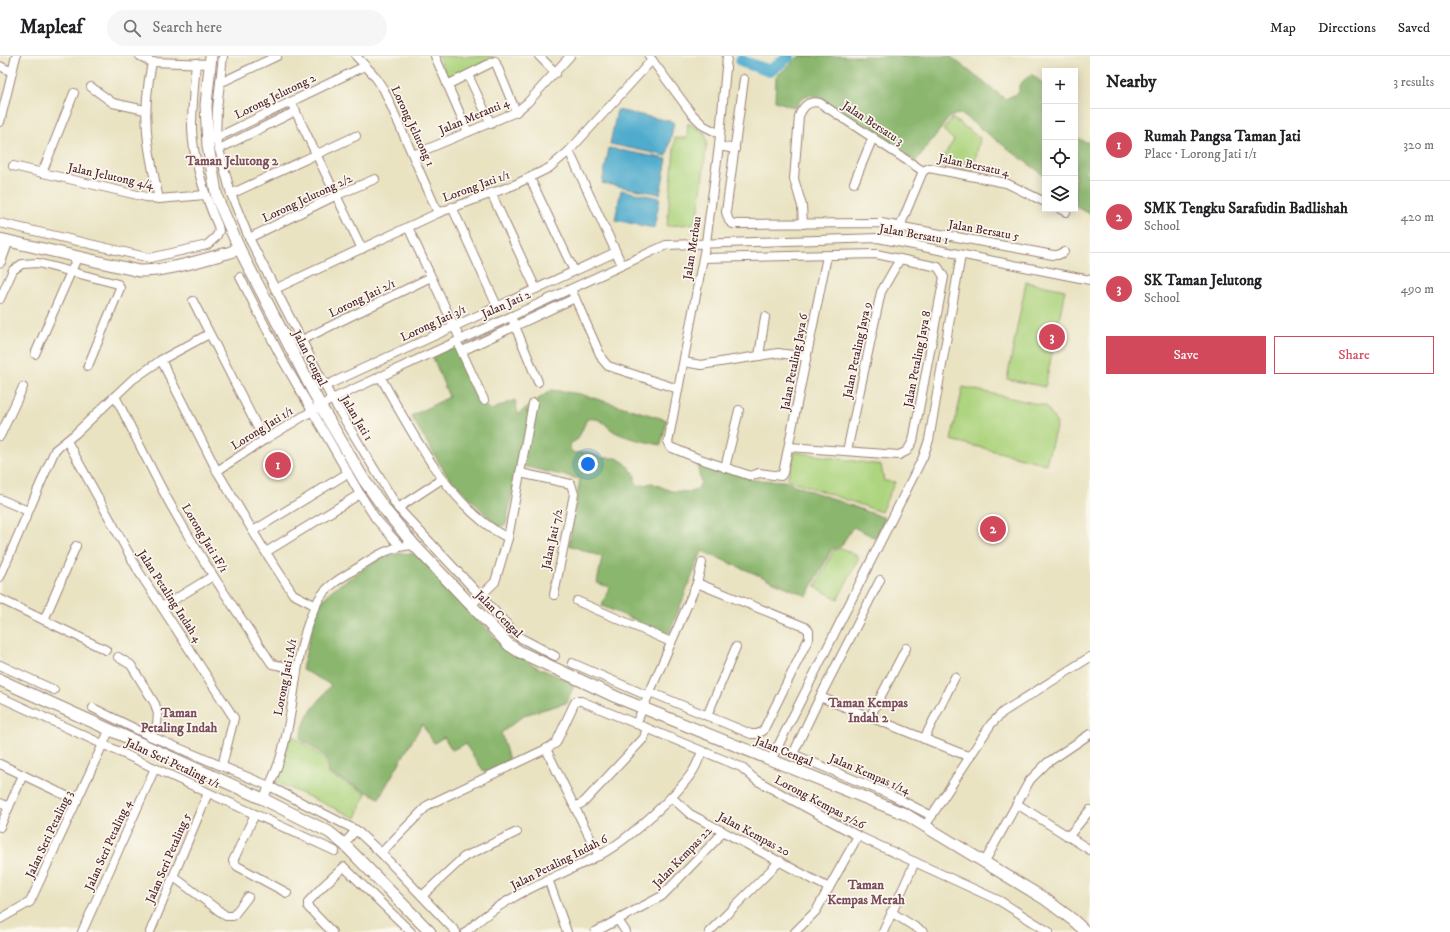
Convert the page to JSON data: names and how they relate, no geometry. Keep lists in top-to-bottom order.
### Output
{
  "streets": {
    "street": [
      "Lorong Jelutong 2",
      "Jalan Meranti 4",
      "Jalan Bersatu 3",
      "Lorong Jelutong 1",
      "Jalan Bersatu 4",
      "Jalan Jelutong 4/4",
      "Lorong Jati 1/1",
      "Lorong Jelutong 2/2",
      "Jalan Bersatu 5",
      "Jalan Bersatu 1",
      "Jalan Merbau",
      "Lorong Jati 2/1",
      "Jalan Jati 2",
      "Lorong Jati 3/1",
      "Jalan Petaling Jaya 9",
      "Jalan Cengal",
      "Jalan Petaling Jaya 8",
      "Jalan Petaling Jaya 6",
      "Jalan Jati 1",
      "Lorong Jati 1F/1",
      "Jalan Jati 7/2",
      "Jalan Petaling Indah 4",
      "Lorong Jati 1A/1",
      "Jalan Seri Petaling 1/1",
      "Jalan Kempas 1/14",
      "Lorong Kempas 5/26",
      "Jalan Seri Petaling 3",
      "Jalan Kempas 20",
      "Jalan Seri Petaling 4",
      "Jalan Kempas 22",
      "Jalan Seri Petaling 5",
      "Jalan Petaling Indah 6"
    ]
  },
  "crossings": [
    ["Lorong Jelutong 2", "Lorong Jelutong 1"],
    ["Lorong Jelutong 2", "Jalan Cengal"],
    ["Lorong Jelutong 2", "Jalan Jati 1"],
    ["Jalan Meranti 4", "Lorong Jelutong 1"],
    ["Jalan Bersatu 3", "Jalan Bersatu 4"],
    ["Jalan Bersatu 3", "Jalan Bersatu 5"],
    ["Lorong Jelutong 1", "Lorong Jati 1/1"],
    ["Jalan Bersatu 4", "Jalan Bersatu 5"],
    ["Jalan Bersatu 4", "Jalan Bersatu 1"],
    ["Lorong Jati 1/1", "Jalan Jati 2"],
    ["Lorong Jati 1/1", "Jalan Cengal"],
    ["Lorong Jati 1/1", "Jalan Jati 1"],
    ["Lorong Jelutong 2/2", "Jalan Jati 1"],
    ["Jalan Bersatu 1", "Jalan Merbau"],
    ["Jalan Bersatu 1", "Jalan Jati 2"],
    ["Jalan Merbau", "Jalan Jati 2"],
    ["Jalan Merbau", "Jalan Petaling Jaya 6"],
    ["Lorong Jati 2/1", "Jalan Jati 1"],
    ["Jalan Jati 2", "Jalan Cengal"],
    ["Jalan Jati 2", "Jalan Jati 1"],
    ["Lorong Jati 3/1", "Jalan Jati 1"],
    ["Jalan Petaling Jaya 9", "Jalan Petaling Jaya 8"],
    ["Jalan Cengal", "Jalan Jati 1"],
    ["Jalan Cengal", "Lorong Jati 1A/1"],
    ["Lorong Jati 1F/1", "Lorong Jati 1A/1"],
    ["Jalan Seri Petaling 1/1", "Jalan Seri Petaling 3"],
    ["Jalan Seri Petaling 1/1", "Jalan Seri Petaling 4"],
    ["Jalan Seri Petaling 1/1", "Jalan Seri Petaling 5"],
    ["Lorong Kempas 5/26", "Jalan Petaling Indah 6"],
    ["Jalan Kempas 20", "Jalan Kempas 22"],
    ["Jalan Kempas 20", "Jalan Petaling Indah 6"]
  ],
  "districts": [
    "Taman Jelutong 2",
    "Taman Kempas Indah 2",
    "Taman Petaling Indah",
    "Taman Kempas Merah"
  ],
  "page": {
    "header": "Mapleaf",
    "search": "Search here",
    "nav": ["Map", "Directions", "Saved"],
    "heading": ["Nearby", "3 results"],
    "map_buttons": ["+", "−"],
    "list": [
      {
        "mark": "1",
        "name": "Rumah Pangsa Taman Jati",
        "note": "Place · Lorong Jati 1/1",
        "value": "320 m"
      },
      {
        "mark": "2",
        "name": "SMK Tengku Sarafudin Badlishah",
        "note": "School",
        "value": "420 m"
      },
      {
        "mark": "3",
        "name": "SK Taman Jelutong",
        "note": "School",
        "value": "490 m"
      }
    ],
    "pins": ["3", "1", "2"],
    "buttons": ["Save", "Share"]
  }
}
